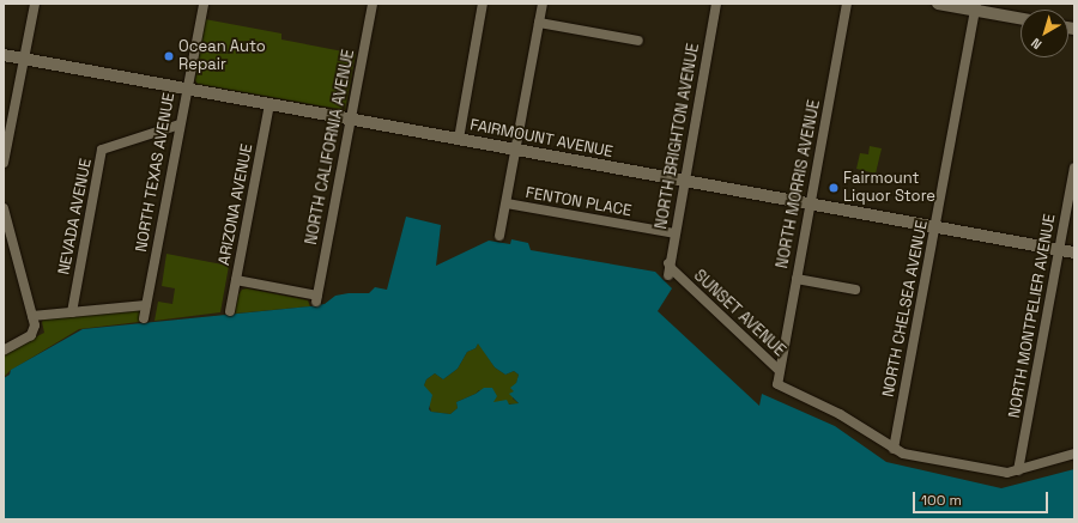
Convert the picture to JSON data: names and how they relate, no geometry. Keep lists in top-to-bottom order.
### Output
{
  "streets": {
    "street": [
      "NORTH BRIGHTON AVENUE",
      "FAIRMOUNT AVENUE",
      "NORTH CALIFORNIA AVENUE",
      "NORTH TEXAS AVENUE",
      "NORTH MORRIS AVENUE",
      "FENTON PLACE",
      "ARIZONA AVENUE",
      "NEVADA AVENUE",
      "NORTH CHELSEA AVENUE",
      "SUNSET AVENUE",
      "NORTH MONTPELIER AVENUE"
    ]
  },
  "crossings": [
    ["NORTH BRIGHTON AVENUE", "FAIRMOUNT AVENUE"],
    ["NORTH BRIGHTON AVENUE", "FENTON PLACE"],
    ["NORTH BRIGHTON AVENUE", "SUNSET AVENUE"],
    ["FAIRMOUNT AVENUE", "NORTH CALIFORNIA AVENUE"],
    ["FAIRMOUNT AVENUE", "NORTH TEXAS AVENUE"],
    ["FAIRMOUNT AVENUE", "NORTH MORRIS AVENUE"],
    ["FAIRMOUNT AVENUE", "ARIZONA AVENUE"],
    ["FAIRMOUNT AVENUE", "NORTH CHELSEA AVENUE"],
    ["FAIRMOUNT AVENUE", "NORTH MONTPELIER AVENUE"],
    ["NORTH CALIFORNIA AVENUE", "ARIZONA AVENUE"],
    ["NORTH TEXAS AVENUE", "NEVADA AVENUE"],
    ["NORTH MORRIS AVENUE", "SUNSET AVENUE"],
    ["NORTH CHELSEA AVENUE", "SUNSET AVENUE"],
    ["SUNSET AVENUE", "NORTH MONTPELIER AVENUE"]
  ],
  "places": ["Ocean Auto Repair", "Fairmount Liquor Store"],
  "scale_bar": "100 m",
  "north": "bottom left"
}
